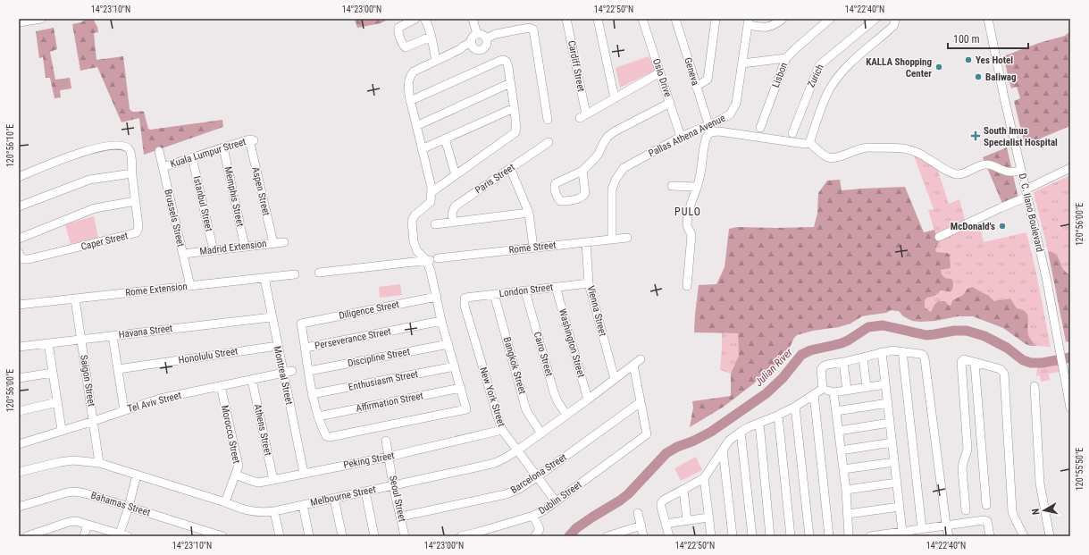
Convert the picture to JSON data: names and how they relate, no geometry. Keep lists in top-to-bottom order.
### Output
{
  "streets": {
    "street": [
      "Cardiff Street",
      "Geneva",
      "Lisbon",
      "Zurich",
      "Oslo Drive",
      "Pallas Athena Avenue",
      "Kuala Lumpur Street",
      "Paris Street",
      "Aspen Street",
      "Memphis Street",
      "Istanbul Street",
      "D. C. Ilano Boulevard",
      "Brussels Street",
      "Caper Street",
      "Madrid Extension",
      "Rome Street",
      "Rome Extension",
      "London Street",
      "Diligence Street",
      "Vienna Street",
      "Havana Street",
      "Perseverance Street",
      "Washington Street",
      "Cairo Street",
      "Honolulu Street",
      "Discipline Street",
      "Bangkok Street",
      "Montreal Street",
      "Saigon Street",
      "Enthusiasm Street",
      "New York Street",
      "Tel Aviv Street",
      "Affirmation Street",
      "Athens Street",
      "Morocco Street",
      "Peking Street",
      "Barcelona Street",
      "Melbourne Street",
      "Dublin Street",
      "Seoul Street",
      "Bahamas Street"
    ]
  },
  "crossings": [
    ["Geneva", "Pallas Athena Avenue"],
    ["Oslo Drive", "Pallas Athena Avenue"],
    ["Pallas Athena Avenue", "Rome Street"],
    ["Kuala Lumpur Street", "Aspen Street"],
    ["Kuala Lumpur Street", "Memphis Street"],
    ["Kuala Lumpur Street", "Istanbul Street"],
    ["Kuala Lumpur Street", "Brussels Street"],
    ["Aspen Street", "Madrid Extension"],
    ["Memphis Street", "Madrid Extension"],
    ["Istanbul Street", "Madrid Extension"],
    ["Brussels Street", "Madrid Extension"],
    ["Brussels Street", "Rome Extension"],
    ["Rome Street", "Vienna Street"],
    ["Rome Extension", "Montreal Street"],
    ["Rome Extension", "Saigon Street"],
    ["London Street", "Vienna Street"],
    ["London Street", "Washington Street"],
    ["London Street", "Cairo Street"],
    ["London Street", "Bangkok Street"],
    ["London Street", "New York Street"],
    ["Diligence Street", "Perseverance Street"],
    ["Vienna Street", "Melbourne Street"],
    ["Havana Street", "Montreal Street"],
    ["Havana Street", "Saigon Street"],
    ["Washington Street", "Melbourne Street"],
    ["Cairo Street", "Melbourne Street"],
    ["Honolulu Street", "Montreal Street"],
    ["Bangkok Street", "Melbourne Street"],
    ["Montreal Street", "Tel Aviv Street"],
    ["Montreal Street", "Peking Street"],
    ["Saigon Street", "Tel Aviv Street"],
    ["Saigon Street", "Melbourne Street"],
    ["New York Street", "Peking Street"],
    ["New York Street", "Barcelona Street"],
    ["New York Street", "Melbourne Street"],
    ["New York Street", "Dublin Street"],
    ["Tel Aviv Street", "Athens Street"],
    ["Tel Aviv Street", "Morocco Street"],
    ["Athens Street", "Peking Street"],
    ["Morocco Street", "Peking Street"],
    ["Morocco Street", "Melbourne Street"],
    ["Peking Street", "Seoul Street"],
    ["Barcelona Street", "Dublin Street"],
    ["Barcelona Street", "Seoul Street"],
    ["Melbourne Street", "Seoul Street"]
  ],
  "districts": ["PULO"],
  "water": ["Julian River"],
  "places": {
    "other": [
      "Yes Hotel",
      "KALLA Shopping Center",
      "Baliwag",
      "McDonald's"
    ],
    "health": ["South Imus Specialist Hospital"]
  },
  "scale_bar": "100 m",
  "north": "left",
  "coordinates": [
    "14°23'10\"N",
    "14°23'00\"N",
    "14°22'50\"N",
    "14°22'40\"N",
    "120°56'10\"E",
    "120°56'00\"E",
    "120°55'50\"E"
  ]
}
